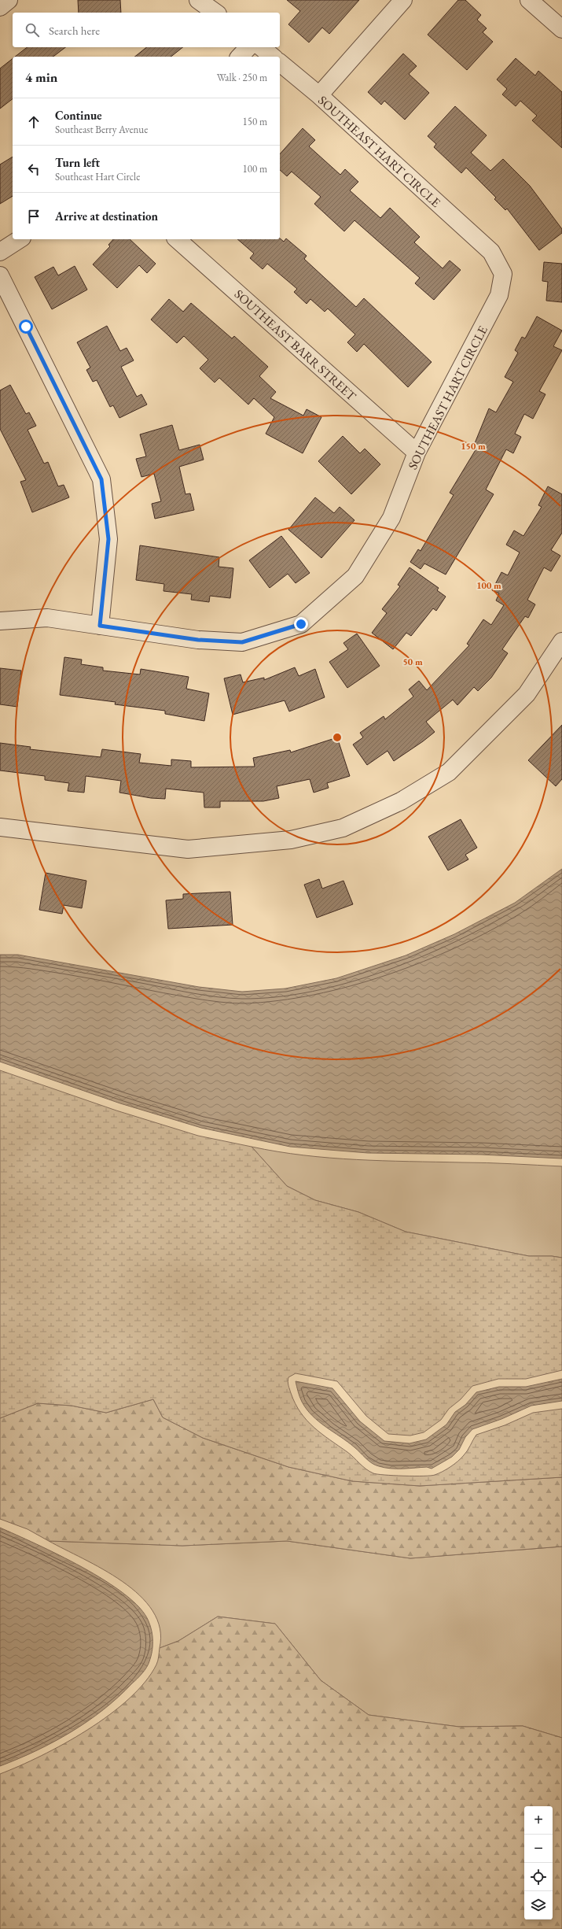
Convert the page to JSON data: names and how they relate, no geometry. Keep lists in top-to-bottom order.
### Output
{
  "streets": {
    "street": ["SOUTHEAST HART CIRCLE", "SOUTHEAST BARR STREET"]
  },
  "crossings": [
    ["SOUTHEAST HART CIRCLE", "SOUTHEAST BARR STREET"]
  ],
  "page": {
    "search": "Search here",
    "heading": ["4 min", "Walk · 250 m"],
    "list": [
      ["Continue", "Southeast Berry Avenue", "150 m"],
      ["Turn left", "Southeast Hart Circle", "100 m"],
      "Arrive at destination"
    ],
    "map_buttons": ["+", "−"]
  },
  "rings": ["150 m", "100 m", "50 m"]
}
